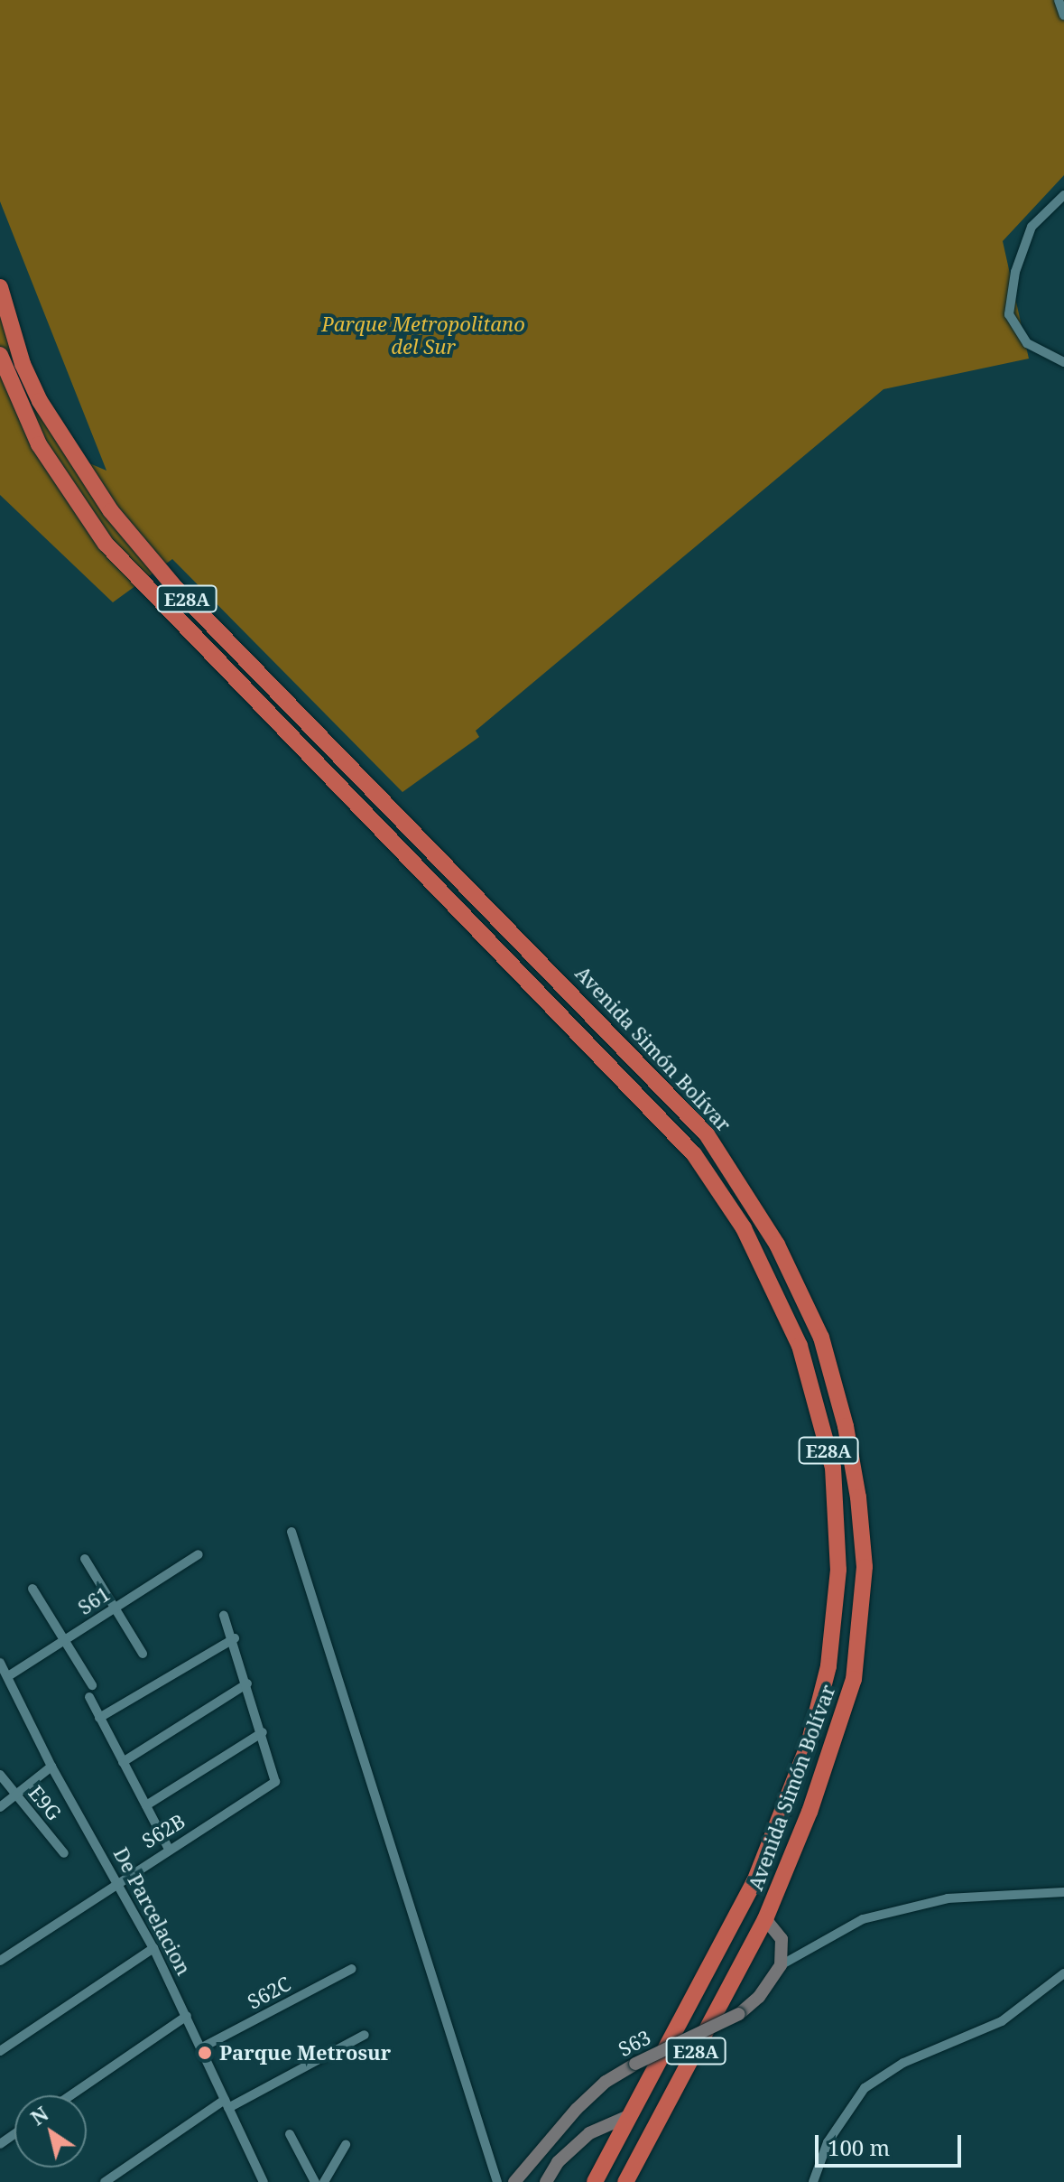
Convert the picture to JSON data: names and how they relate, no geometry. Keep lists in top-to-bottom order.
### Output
{
  "streets": {
    "highway": ["E28A", "Avenida Simón Bolívar"],
    "main road": ["S63"],
    "street": [
      "S61",
      "E9G",
      "S62B",
      "De Parcelacion",
      "S62C"
    ]
  },
  "crossings": [
    ["S61", "De Parcelacion"],
    ["S62B", "De Parcelacion"],
    ["De Parcelacion", "S62C"]
  ],
  "parks": ["Parque Metropolitano del Sur"],
  "places": ["Parque Metrosur"],
  "scale_bar": "100 m",
  "north": "top left"
}
